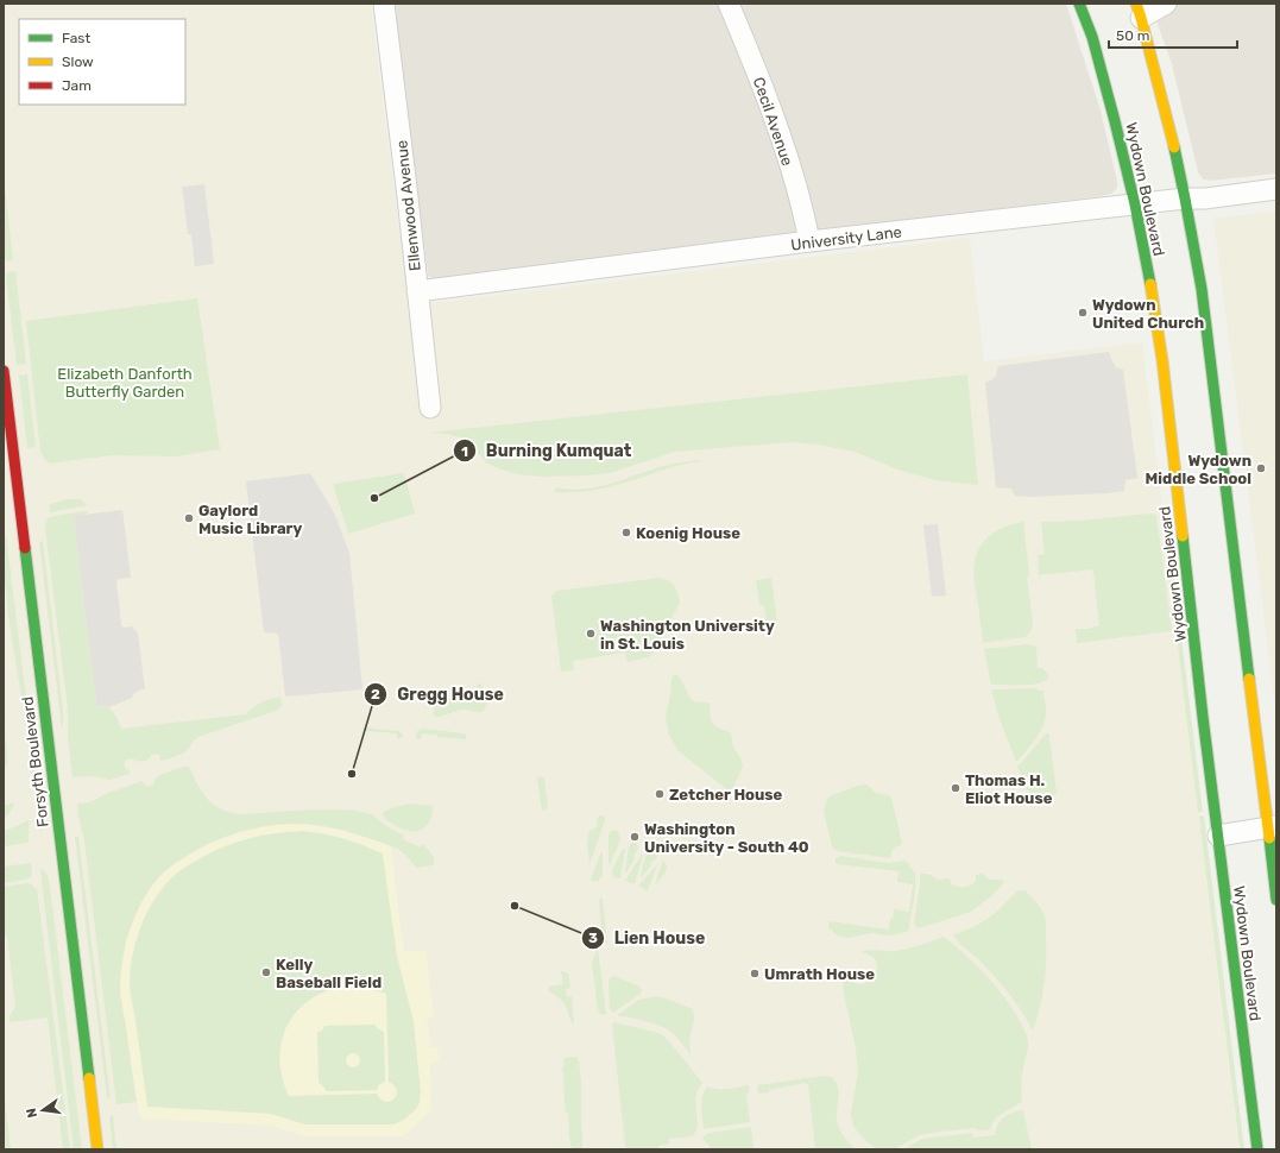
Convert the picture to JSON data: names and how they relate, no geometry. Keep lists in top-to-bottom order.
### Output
{
  "streets": {
    "street": [
      "Cecil Avenue",
      "Wydown Boulevard",
      "Ellenwood Avenue",
      "University Lane",
      "Forsyth Boulevard"
    ]
  },
  "crossings": [
    ["Cecil Avenue", "University Lane"],
    ["Wydown Boulevard", "University Lane"],
    ["Ellenwood Avenue", "University Lane"]
  ],
  "parks": ["Elizabeth Danforth Butterfly Garden"],
  "places": [
    "Wydown United Church",
    "Wydown Middle School",
    "Burning Kumquat",
    "Gaylord Music Library",
    "Koenig House",
    "Washington University in St. Louis",
    "Gregg House",
    "Thomas H. Eliot House",
    "Zetcher House",
    "Washington University - South 40",
    "Lien House",
    "Kelly Baseball Field",
    "Umrath House"
  ],
  "legend": ["Fast", "Slow", "Jam"],
  "scale_bar": "50 m",
  "north": "left"
}
